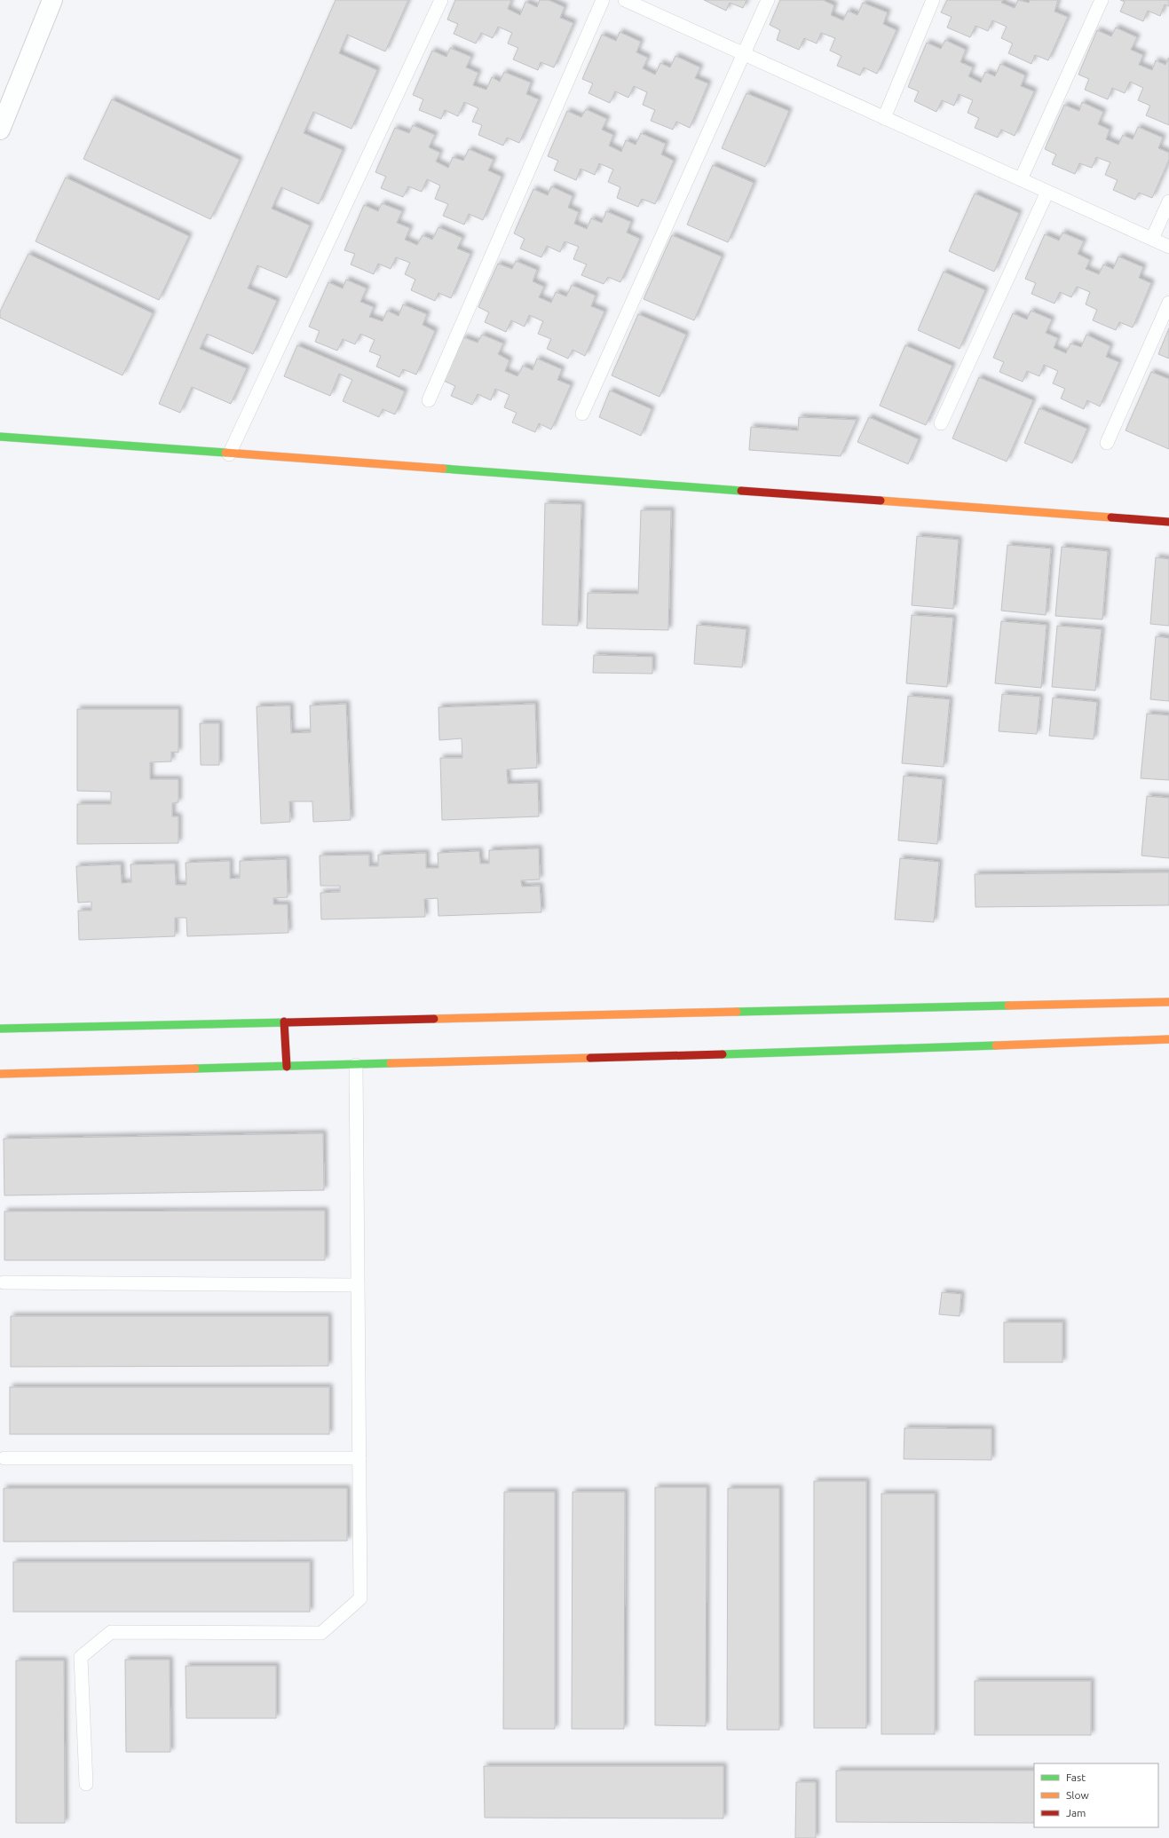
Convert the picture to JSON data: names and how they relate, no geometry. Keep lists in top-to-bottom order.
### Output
{
  "legend": ["Fast", "Slow", "Jam"]
}
